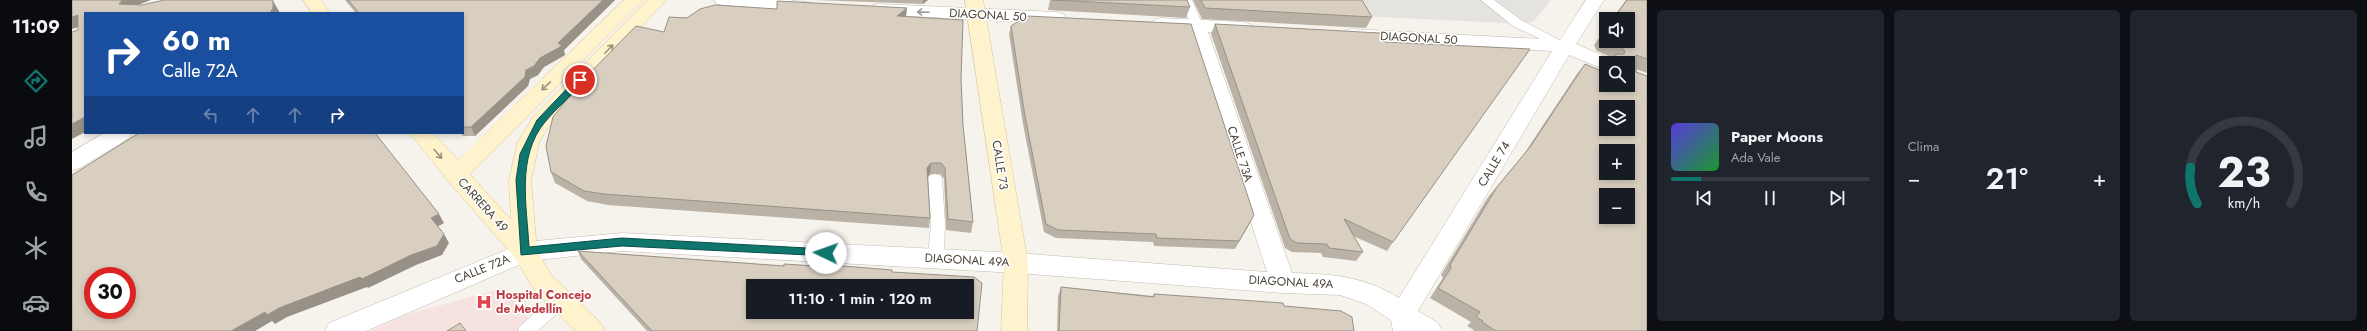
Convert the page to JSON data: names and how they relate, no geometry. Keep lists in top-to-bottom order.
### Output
{
  "streets": {
    "street": [
      "DIAGONAL 50",
      "CALLE 73A",
      "CALLE 74",
      "CALLE 73",
      "CARRERA 49",
      "DIAGONAL 49A",
      "CALLE 72A"
    ]
  },
  "crossings": [
    ["DIAGONAL 50", "CALLE 74"],
    ["DIAGONAL 50", "CALLE 73"],
    ["CALLE 73A", "DIAGONAL 49A"],
    ["CALLE 74", "DIAGONAL 49A"],
    ["CALLE 73", "DIAGONAL 49A"],
    ["CARRERA 49", "DIAGONAL 49A"],
    ["CARRERA 49", "CALLE 72A"],
    ["DIAGONAL 49A", "CALLE 72A"]
  ],
  "places": {
    "hospital": ["Hospital Concejo de Medellín"]
  },
  "page": {
    "tabs": "11:09",
    "tile": "Clima",
    "map_buttons": ["+", "−"],
    "turn": ["60 m", "Calle 72A"],
    "song": ["Paper Moons", "Ada Vale"],
    "heat": ["−", "21°", "+"],
    "limit": "30",
    "trip": "11:10 · 1 min · 120 m",
    "gauge": ["23", "km/h"]
  }
}
